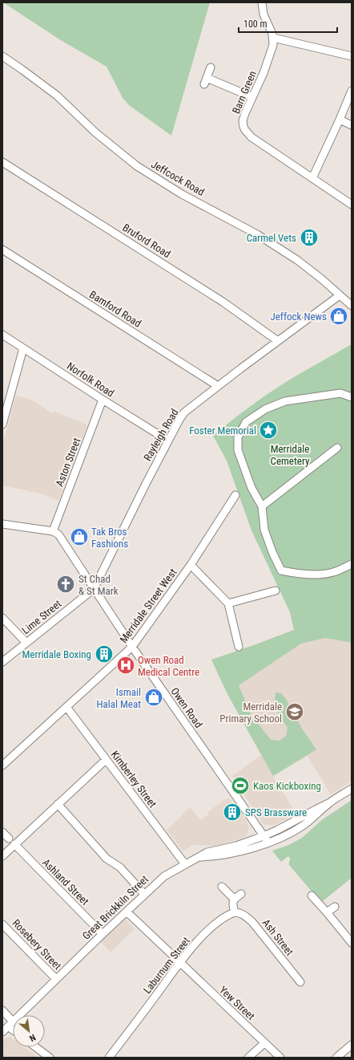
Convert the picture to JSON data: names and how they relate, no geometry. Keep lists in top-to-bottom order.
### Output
{
  "streets": {
    "street": [
      "Barn Green",
      "Jeffcock Road",
      "Bruford Road",
      "Bamford Road",
      "Norfolk Road",
      "Rayleigh Road",
      "Aston Street",
      "Merridale Street West",
      "Lime Street",
      "Owen Road",
      "Kimberley Street",
      "Ashland Street",
      "Great Brickkiln Street",
      "Ash Street",
      "Rosebery Street",
      "Laburnum Street",
      "Yew Street"
    ]
  },
  "crossings": [
    ["Jeffcock Road", "Rayleigh Road"],
    ["Bruford Road", "Rayleigh Road"],
    ["Bamford Road", "Rayleigh Road"],
    ["Norfolk Road", "Rayleigh Road"],
    ["Norfolk Road", "Aston Street"],
    ["Rayleigh Road", "Lime Street"],
    ["Rayleigh Road", "Owen Road"],
    ["Aston Street", "Owen Road"],
    ["Merridale Street West", "Owen Road"],
    ["Merridale Street West", "Kimberley Street"],
    ["Lime Street", "Owen Road"],
    ["Owen Road", "Great Brickkiln Street"],
    ["Kimberley Street", "Great Brickkiln Street"],
    ["Ashland Street", "Great Brickkiln Street"],
    ["Great Brickkiln Street", "Rosebery Street"],
    ["Great Brickkiln Street", "Yew Street"],
    ["Ash Street", "Laburnum Street"],
    ["Laburnum Street", "Yew Street"]
  ],
  "parks": ["Merridale Cemetery"],
  "places": {
    "building": ["Carmel Vets", "Merridale Boxing", "SPS Brassware"],
    "shop": ["Jeffock News", "Tak Bros Fashions", "Ismail Halal Meat"],
    "place": ["Foster Memorial"],
    "church": ["St Chad & St Mark"],
    "hospital": ["Owen Road Medical Centre"],
    "school or university": ["Merridale Primary School"],
    "sports": ["Kaos Kickboxing"]
  },
  "scale_bar": "100 m",
  "north": "bottom right"
}
